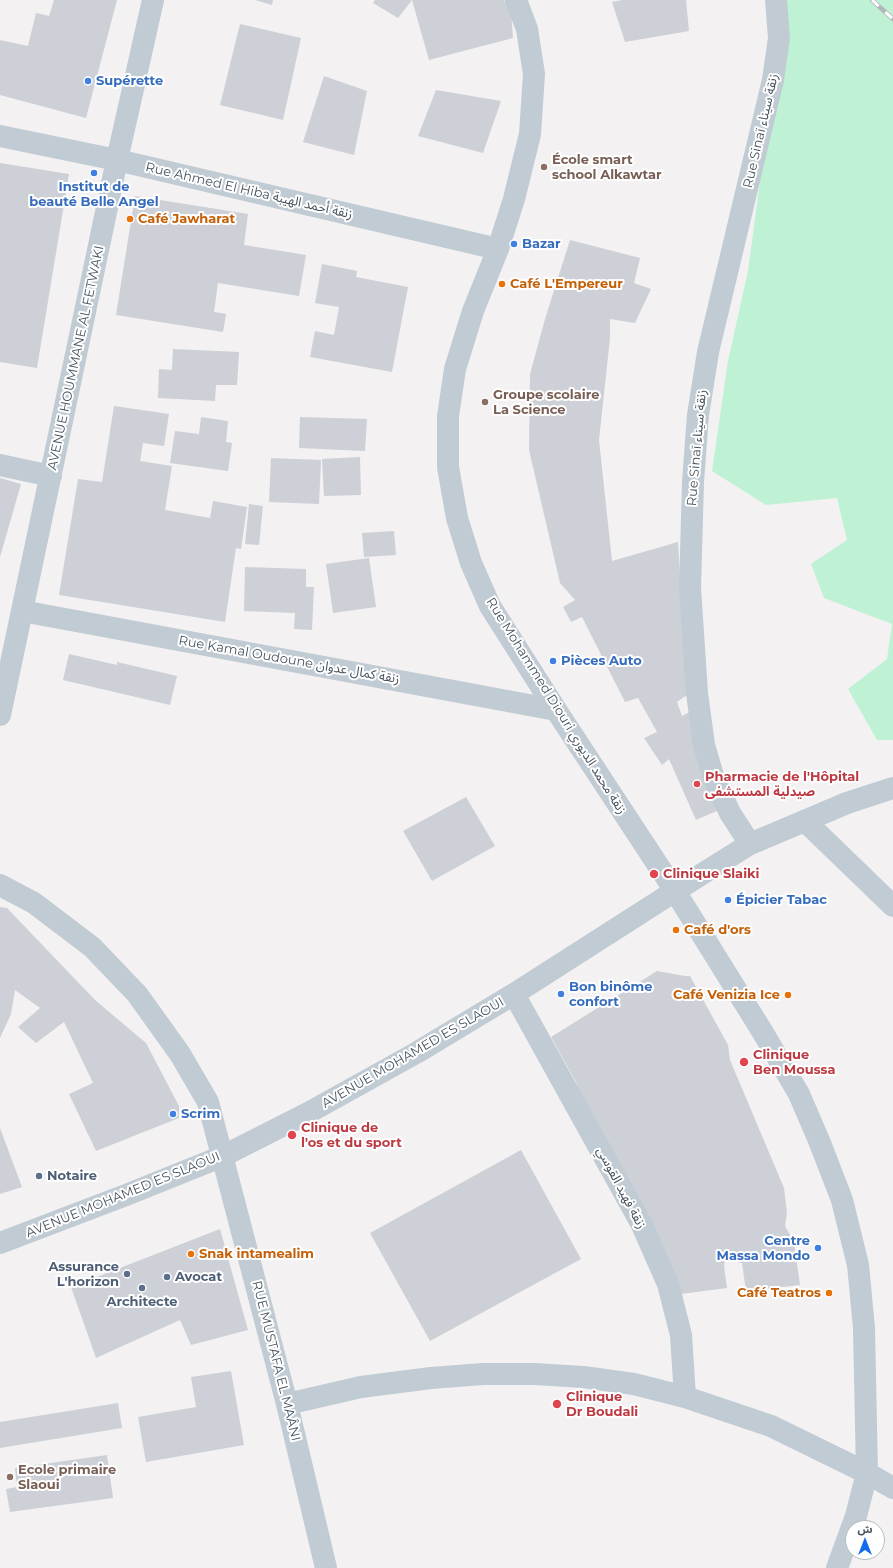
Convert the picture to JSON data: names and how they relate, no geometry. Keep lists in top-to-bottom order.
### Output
{
  "streets": {
    "street": [
      "Rue Sinaï زنقة سيناء",
      "Rue Ahmed El Hiba زنقة أحمد الهيبة",
      "AVENUE HOUMMANE AL FETWAKI",
      "Rue Kamal Oudoune زنقة كمال عدوان",
      "Rue Mohammed Diouri زنقة محمد الديوري",
      "AVENUE MOHAMED ES SLAOUI",
      "زنقة فهيد القوسي",
      "RUE MUSTAFA EL MAÂNI"
    ]
  },
  "crossings": [
    ["Rue Sinaï زنقة سيناء", "AVENUE MOHAMED ES SLAOUI"],
    ["Rue Ahmed El Hiba زنقة أحمد الهيبة", "AVENUE HOUMMANE AL FETWAKI"],
    ["Rue Ahmed El Hiba زنقة أحمد الهيبة", "Rue Mohammed Diouri زنقة محمد الديوري"],
    ["AVENUE HOUMMANE AL FETWAKI", "Rue Kamal Oudoune زنقة كمال عدوان"],
    ["Rue Kamal Oudoune زنقة كمال عدوان", "Rue Mohammed Diouri زنقة محمد الديوري"],
    ["Rue Mohammed Diouri زنقة محمد الديوري", "AVENUE MOHAMED ES SLAOUI"],
    ["AVENUE MOHAMED ES SLAOUI", "زنقة فهيد القوسي"],
    ["AVENUE MOHAMED ES SLAOUI", "RUE MUSTAFA EL MAÂNI"]
  ],
  "places": [
    "Supérette",
    "École smart school Alkawtar",
    "Institut de beauté Belle Angel",
    "Café Jawharat",
    "Bazar",
    "Café L'Empereur",
    "Groupe scolaire La Science",
    "Pièces Auto",
    "Pharmacie de l'Hôpital صيدلية المستشفى",
    "Clinique Slaiki",
    "Épicier Tabac",
    "Café d'ors",
    "Bon binôme confort",
    "Café Venizia Ice",
    "Clinique Ben Moussa",
    "Scrim",
    "Clinique de l'os et du sport",
    "Notaire",
    "Centre Massa Mondo",
    "Snak intamealim",
    "Assurance L'horizon",
    "Avocat",
    "Architecte",
    "Café Teatros",
    "Clinique Dr Boudali",
    "Ecole primaire Slaoui"
  ],
  "north": "top"
}
